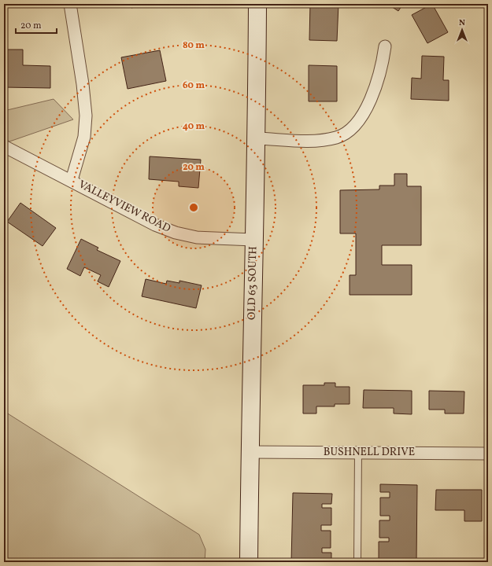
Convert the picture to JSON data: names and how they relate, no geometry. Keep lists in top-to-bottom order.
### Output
{
  "streets": {
    "main road": ["OLD 63 SOUTH"],
    "street": ["VALLEYVIEW ROAD", "BUSHNELL DRIVE"]
  },
  "crossings": [
    ["VALLEYVIEW ROAD", "OLD 63 SOUTH"],
    ["OLD 63 SOUTH", "BUSHNELL DRIVE"]
  ],
  "scale_bar": "20 m",
  "north": "top",
  "rings": [
    "80 m",
    "60 m",
    "40 m",
    "20 m"
  ]
}
